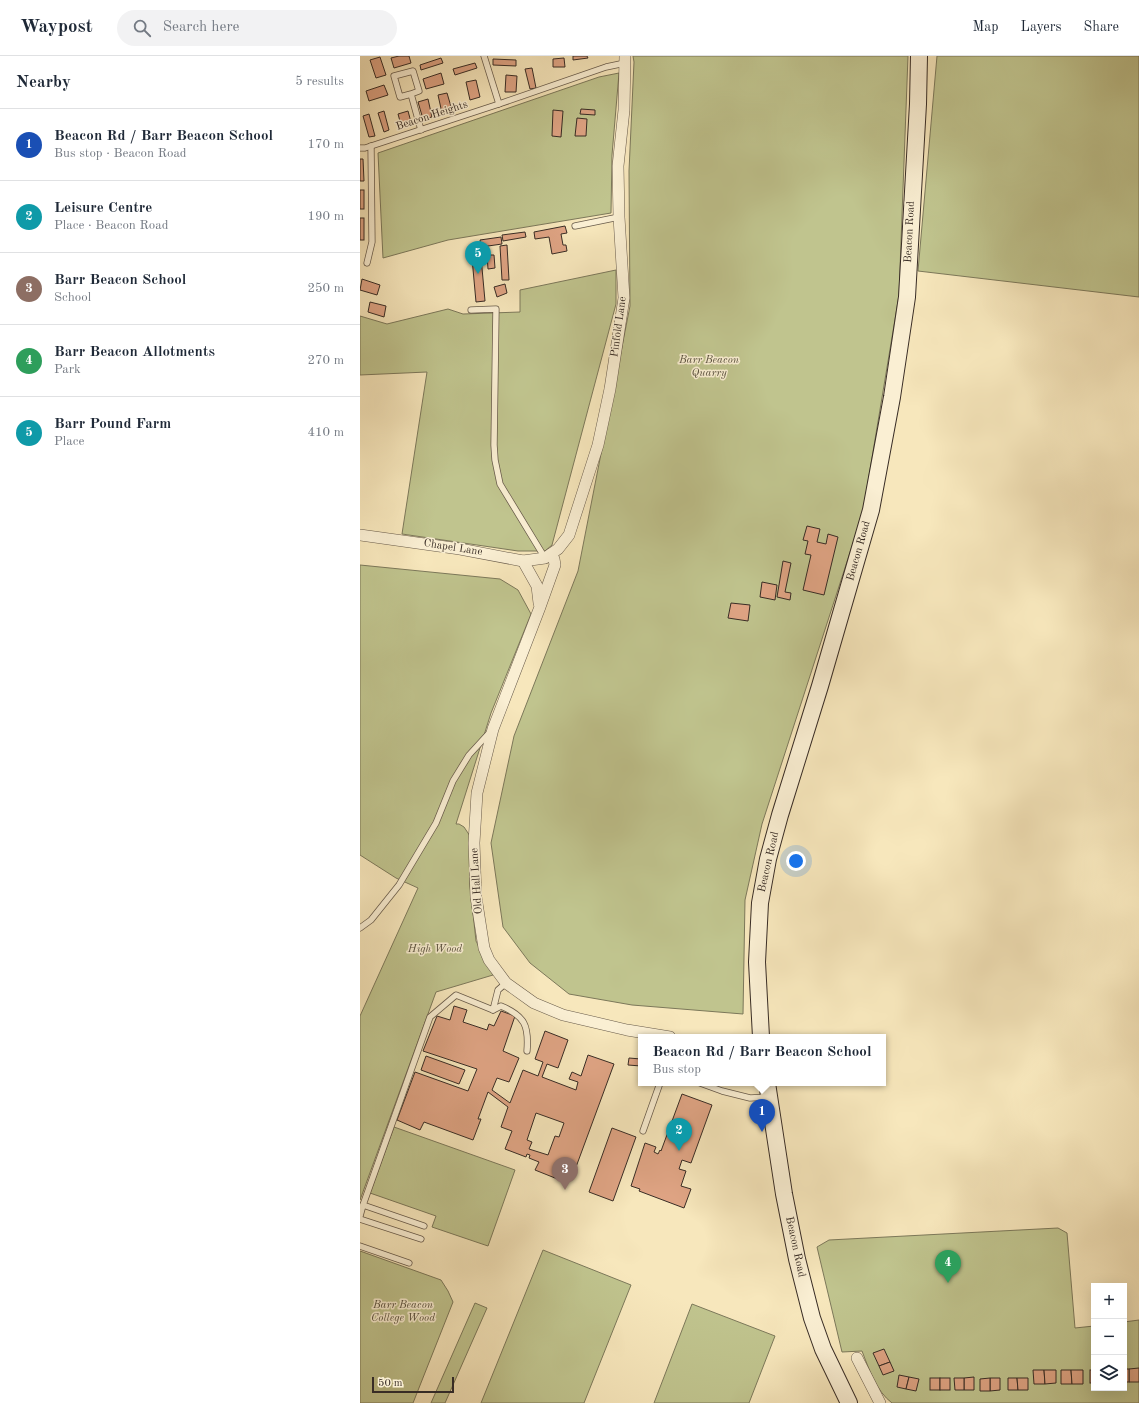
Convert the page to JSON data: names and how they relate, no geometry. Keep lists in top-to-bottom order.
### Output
{
  "streets": {
    "main road": ["Beacon Road"],
    "street": ["Pinfold Lane", "Chapel Lane", "Old Hall Lane"],
    "lane": ["Beacon Heights"]
  },
  "crossings": [
    ["Beacon Heights", "Pinfold Lane"],
    ["Pinfold Lane", "Chapel Lane"],
    ["Pinfold Lane", "Old Hall Lane"],
    ["Chapel Lane", "Old Hall Lane"]
  ],
  "parks": ["Barr Beacon Quarry", "High Wood", "Barr Beacon College Wood"],
  "scale_bar": "50 m",
  "page": {
    "header": "Waypost",
    "search": "Search here",
    "nav": ["Map", "Layers", "Share"],
    "heading": ["Nearby", "5 results"],
    "list": [
      {
        "mark": "1",
        "name": "Beacon Rd / Barr Beacon School",
        "note": "Bus stop · Beacon Road",
        "value": "170 m"
      },
      {
        "mark": "2",
        "name": "Leisure Centre",
        "note": "Place · Beacon Road",
        "value": "190 m"
      },
      {
        "mark": "3",
        "name": "Barr Beacon School",
        "note": "School",
        "value": "250 m"
      },
      {
        "mark": "4",
        "name": "Barr Beacon Allotments",
        "note": "Park",
        "value": "270 m"
      },
      {
        "mark": "5",
        "name": "Barr Pound Farm",
        "note": "Place",
        "value": "410 m"
      }
    ],
    "pins": [
      "5",
      "1",
      "2",
      "3",
      "4"
    ],
    "popup": ["Beacon Rd / Barr Beacon School", "Bus stop"],
    "map_buttons": ["+", "−"],
    "scale": "50 m"
  }
}
